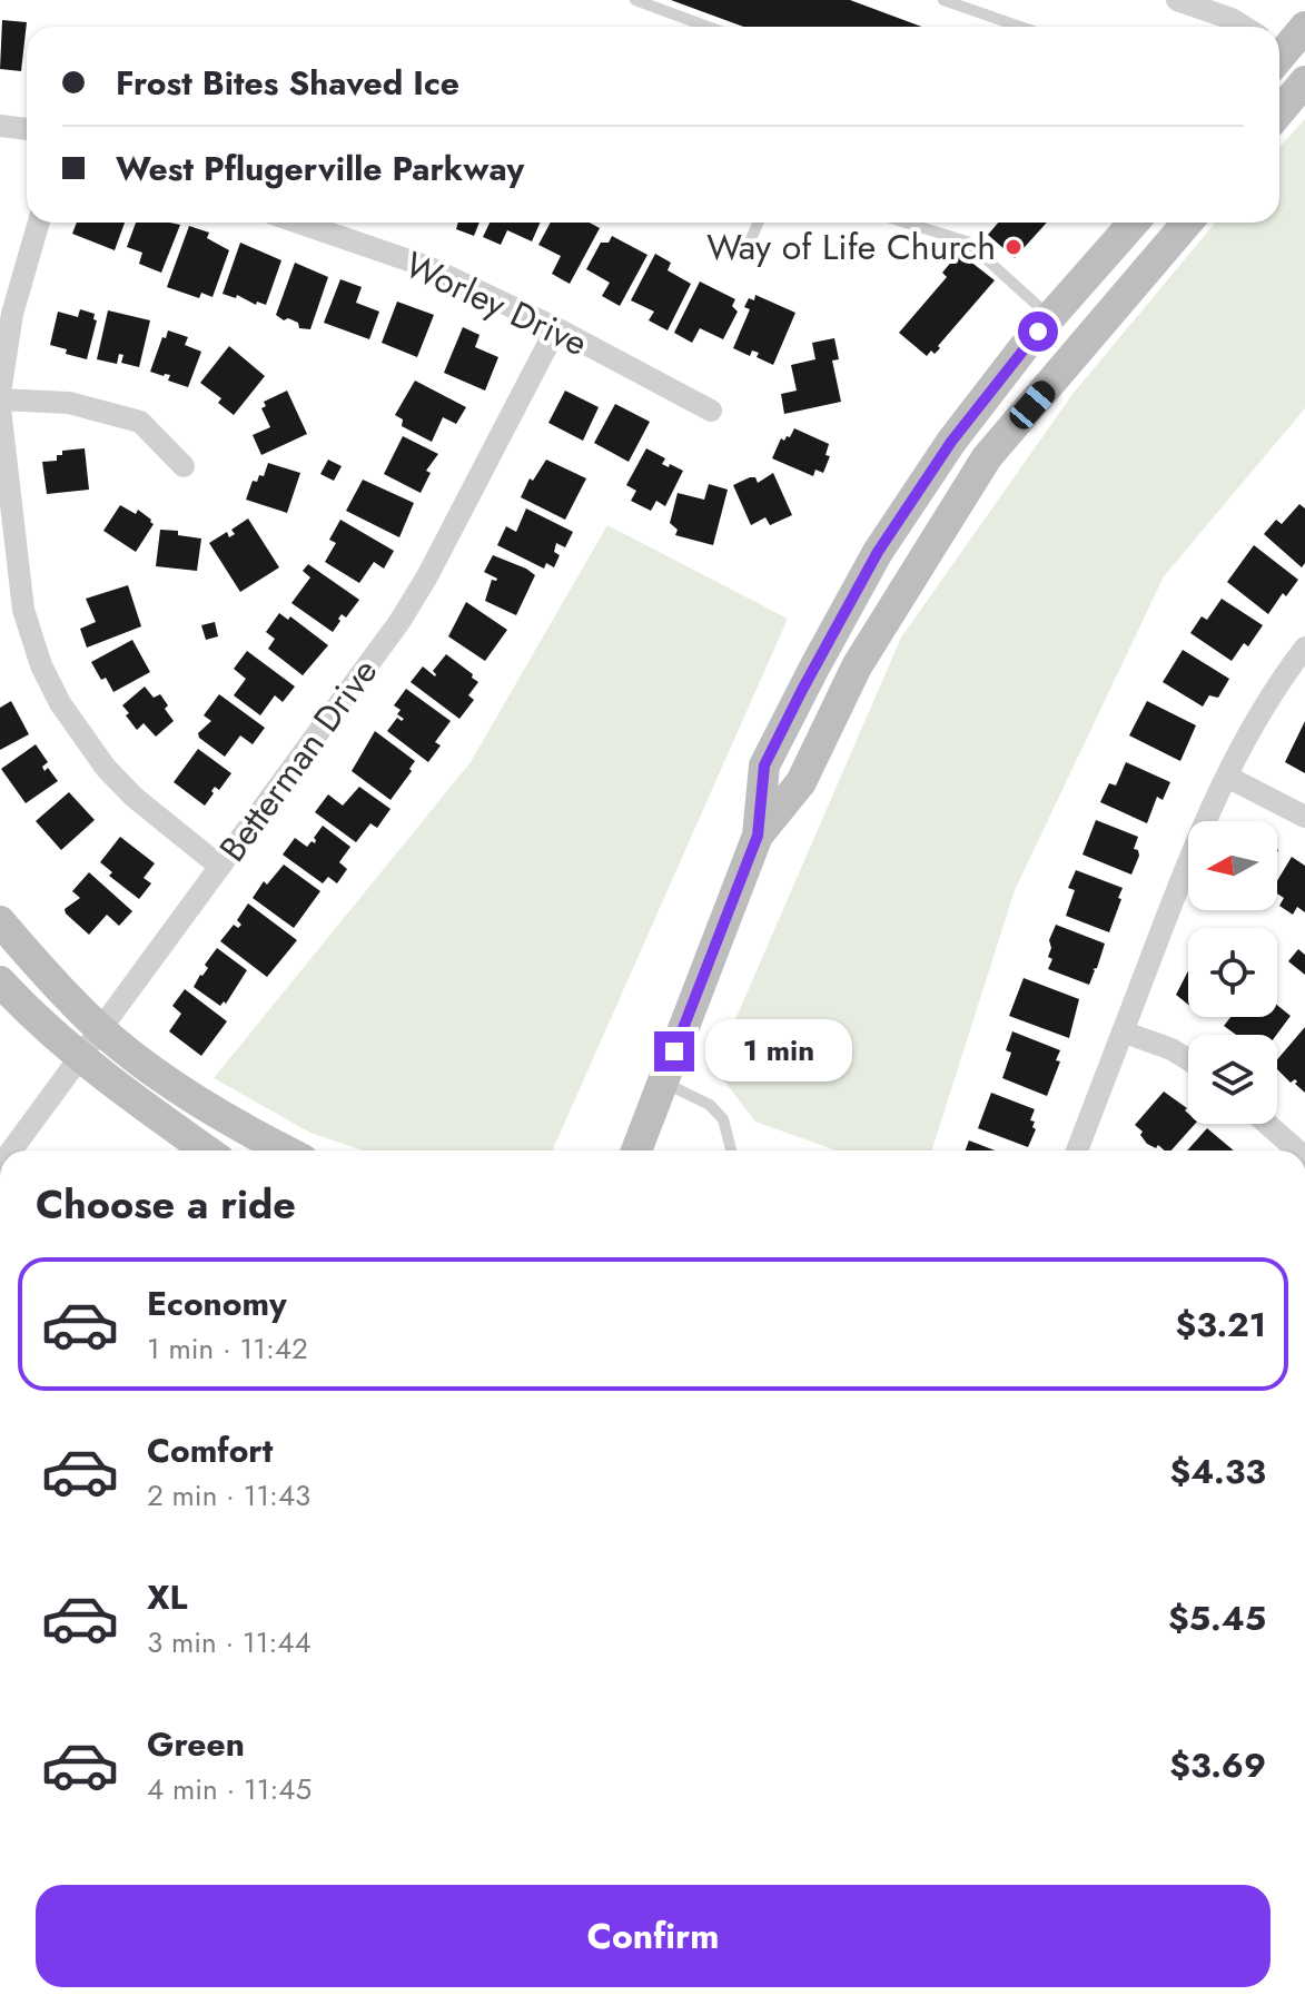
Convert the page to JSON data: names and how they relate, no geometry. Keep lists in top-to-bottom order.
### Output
{
  "streets": {
    "street": ["Worley Drive", "Betterman Drive"]
  },
  "crossings": [
    ["Worley Drive", "Betterman Drive"]
  ],
  "places": ["Way of Life Church"],
  "north": "left",
  "page": {
    "banner": ["Frost Bites Shaved Ice", "West Pflugerville Parkway"],
    "bubble": "1 min",
    "heading": "Choose a ride",
    "list": [
      {
        "name": "Economy",
        "note": "1 min · 11:42",
        "value": "$3.21"
      },
      {
        "name": "Comfort",
        "note": "2 min · 11:43",
        "value": "$4.33"
      },
      {
        "name": "XL",
        "note": "3 min · 11:44",
        "value": "$5.45"
      },
      {
        "name": "Green",
        "note": "4 min · 11:45",
        "value": "$3.69"
      }
    ],
    "buttons": "Confirm"
  }
}
